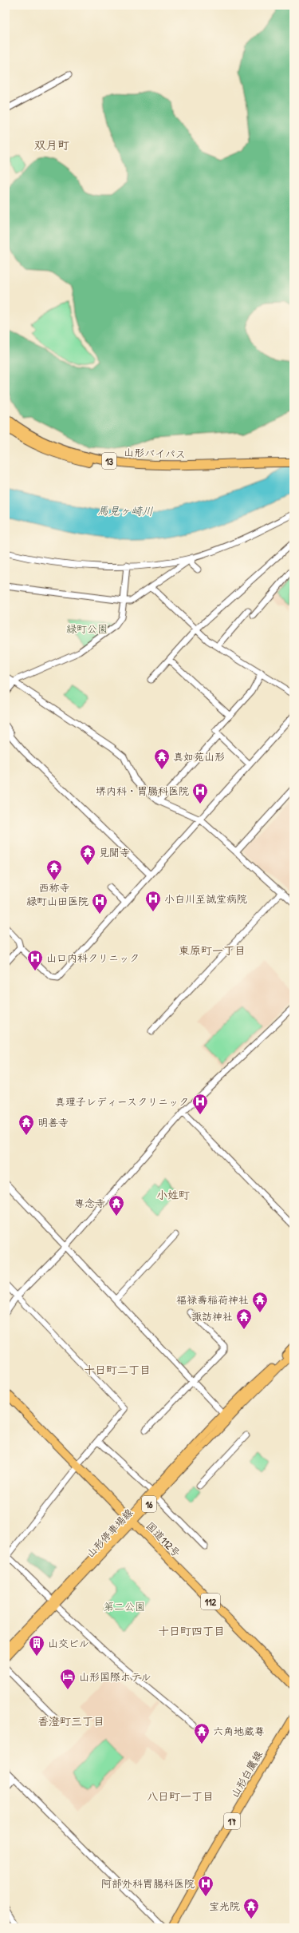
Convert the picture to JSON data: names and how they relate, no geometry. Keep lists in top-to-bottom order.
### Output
{
  "streets": {
    "highway": [
      "山形バイパス",
      "13",
      "国道112号",
      "112"
    ],
    "main road": [
      "16",
      "山形停車場線",
      "山形白鷹線",
      "17"
    ]
  },
  "crossings": [
    ["山形停車場線", "国道112号"]
  ],
  "districts": [
    "双月町",
    "東原町一丁目",
    "小姓町",
    "十日町二丁目",
    "十日町四丁目",
    "香澄町三丁目",
    "八日町一丁目"
  ],
  "water": ["馬見ヶ崎川"],
  "parks": ["緑町公園", "第二公園"],
  "places": {
    "temple": [
      "真如苑山形",
      "見聞寺",
      "西称寺",
      "明善寺",
      "専念寺",
      "福禄壽稲荷神社",
      "諏訪神社",
      "六角地蔵尊",
      "宝光院"
    ],
    "hospital": [
      "堺内科・胃腸科医院",
      "小白川至誠堂病院",
      "緑町山田医院",
      "山口内科クリニック",
      "真理子レディースクリニック",
      "阿部外科胃腸科医院"
    ],
    "building": ["山交ビル"],
    "hotel": ["山形国際ホテル"]
  }
}
